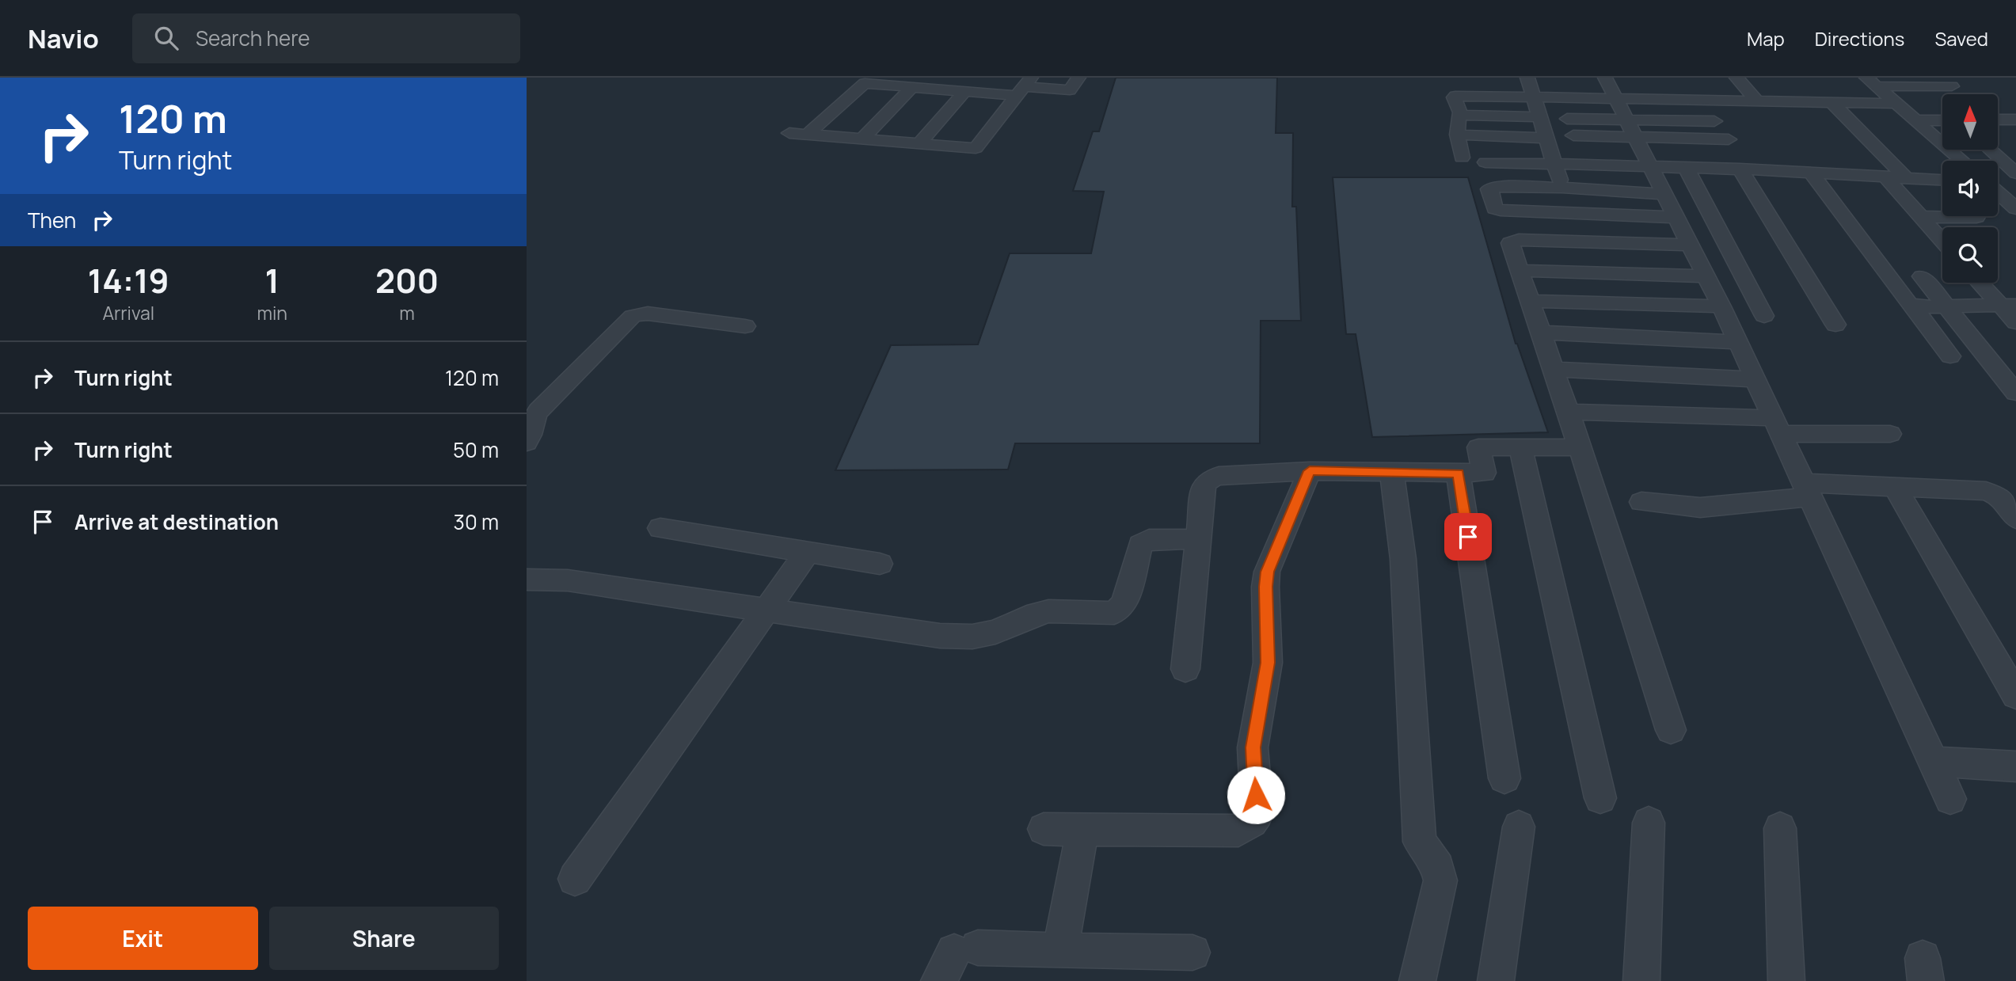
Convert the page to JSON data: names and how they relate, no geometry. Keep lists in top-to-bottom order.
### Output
{
  "north": "top",
  "page": {
    "header": "Navio",
    "search": "Search here",
    "nav": ["Map", "Directions", "Saved"],
    "turn": ["120 m", "Turn right"],
    "then": "Then",
    "eta": [
      "14:19",
      "Arrival",
      "1",
      "min",
      "200",
      "m"
    ],
    "list": [
      {
        "name": "Turn right",
        "value": "120 m"
      },
      {
        "name": "Turn right",
        "value": "50 m"
      },
      {
        "name": "Arrive at destination",
        "value": "30 m"
      }
    ],
    "buttons": ["Exit", "Share"]
  }
}
